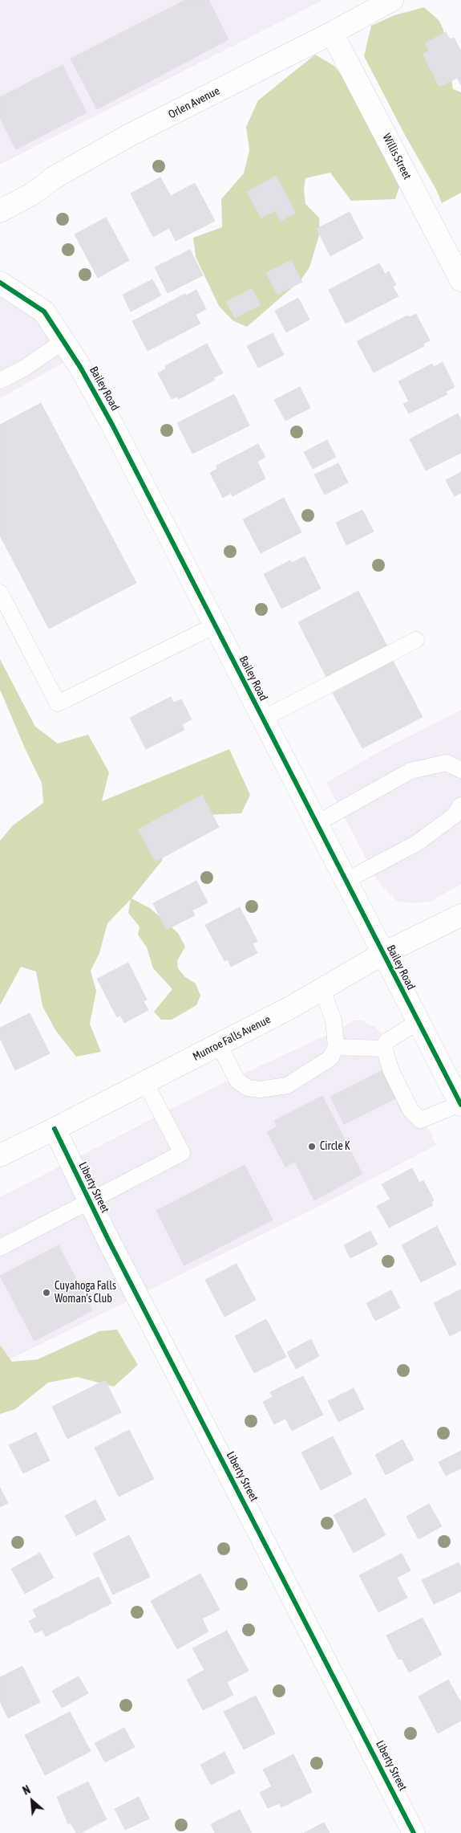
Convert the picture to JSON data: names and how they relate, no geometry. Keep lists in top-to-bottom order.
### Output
{
  "streets": {
    "street": [
      "Orlen Avenue",
      "Willis Street",
      "Bailey Road",
      "Munroe Falls Avenue",
      "Liberty Street"
    ]
  },
  "crossings": [
    ["Orlen Avenue", "Willis Street"],
    ["Bailey Road", "Munroe Falls Avenue"],
    ["Munroe Falls Avenue", "Liberty Street"]
  ],
  "places": ["Circle K", "Cuyahoga Falls Woman's Club"],
  "north": "top left"
}
